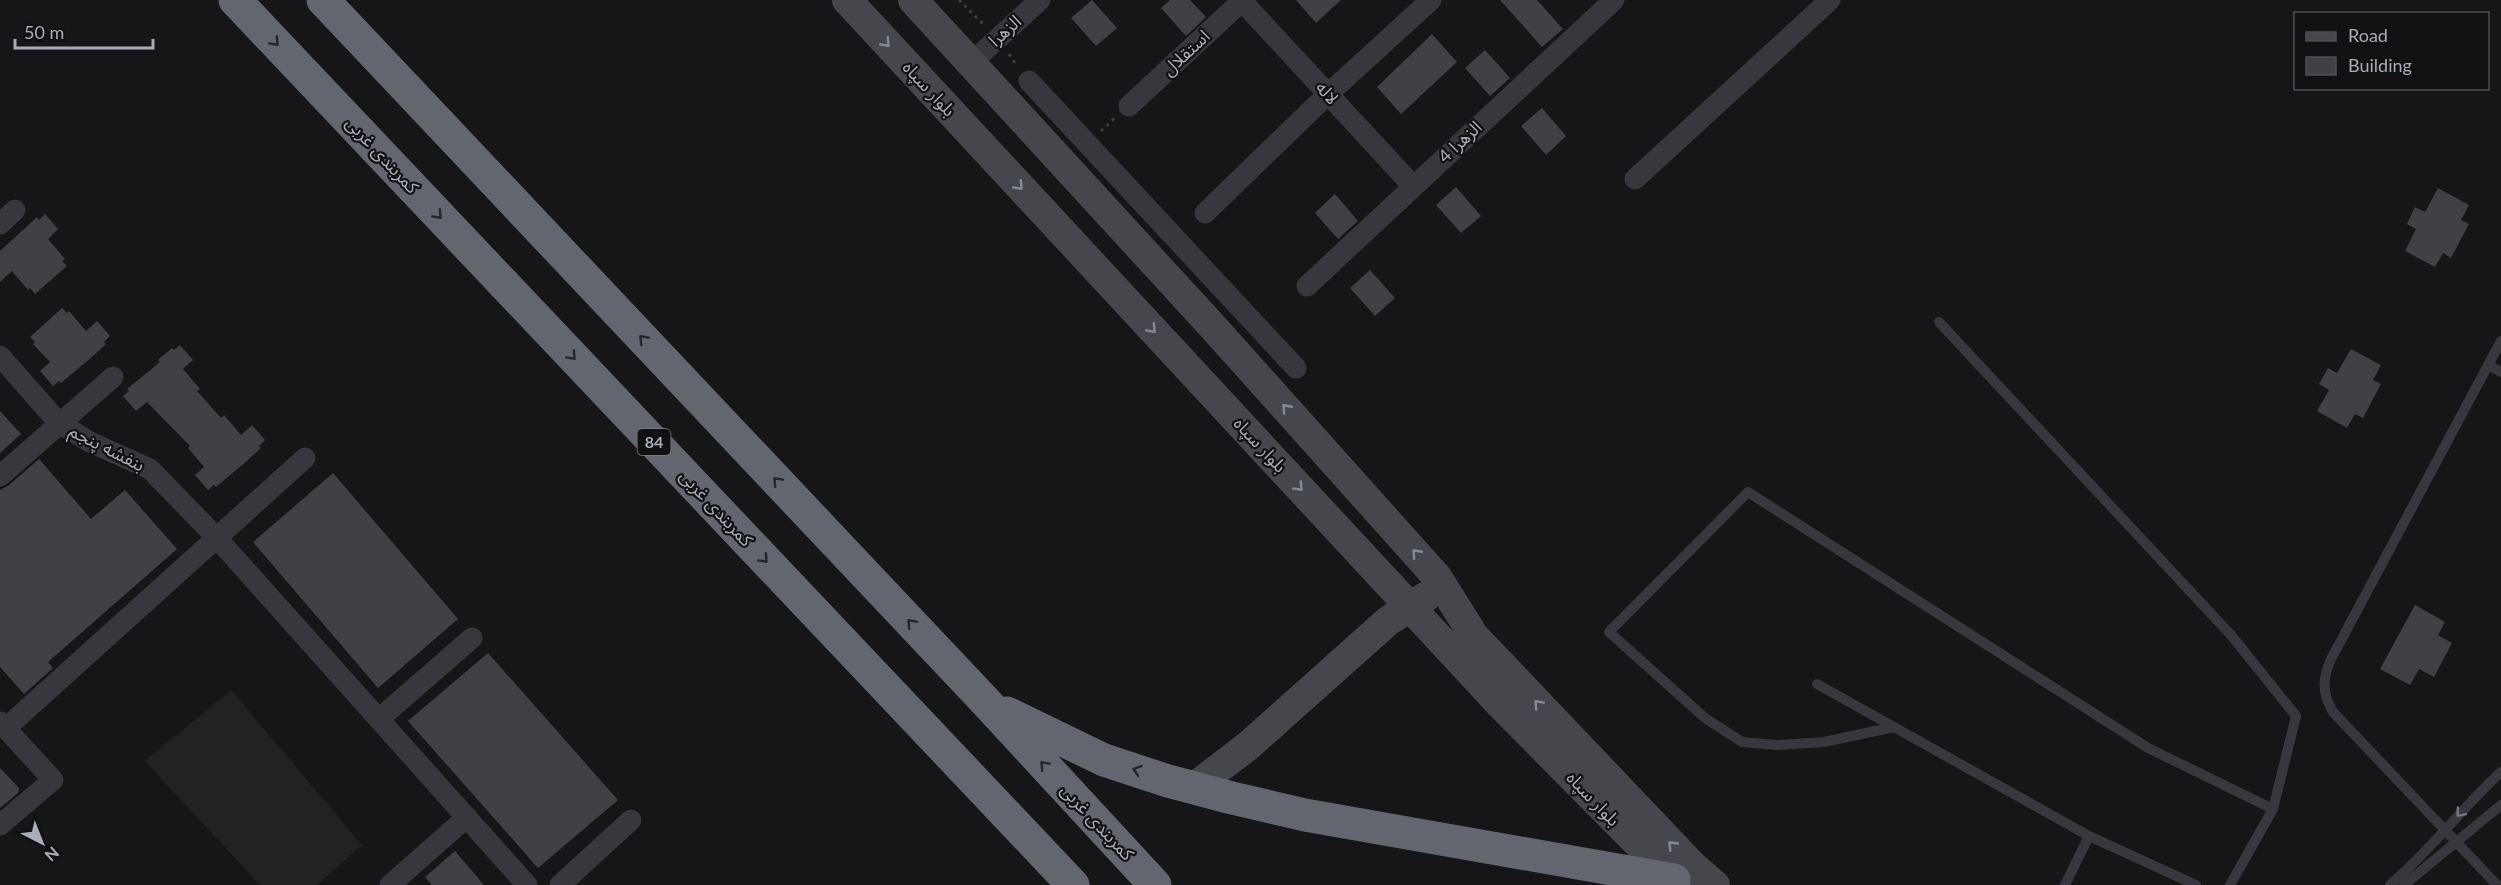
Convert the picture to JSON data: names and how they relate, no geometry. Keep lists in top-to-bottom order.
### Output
{
  "streets": {
    "highway": ["کمربندی غربی", "84"],
    "main road": ["بلوار سپاه"],
    "street": [
      "الزهرا",
      "استقلال",
      "لاله",
      "الزهرا 4",
      "بنفشه پنجم"
    ]
  },
  "crossings": [
    ["الزهرا", "بلوار سپاه"],
    ["استقلال", "لاله"],
    ["لاله", "الزهرا 4"]
  ],
  "legend": ["Road", "Building"],
  "scale_bar": "50 m",
  "north": "bottom right"
}
